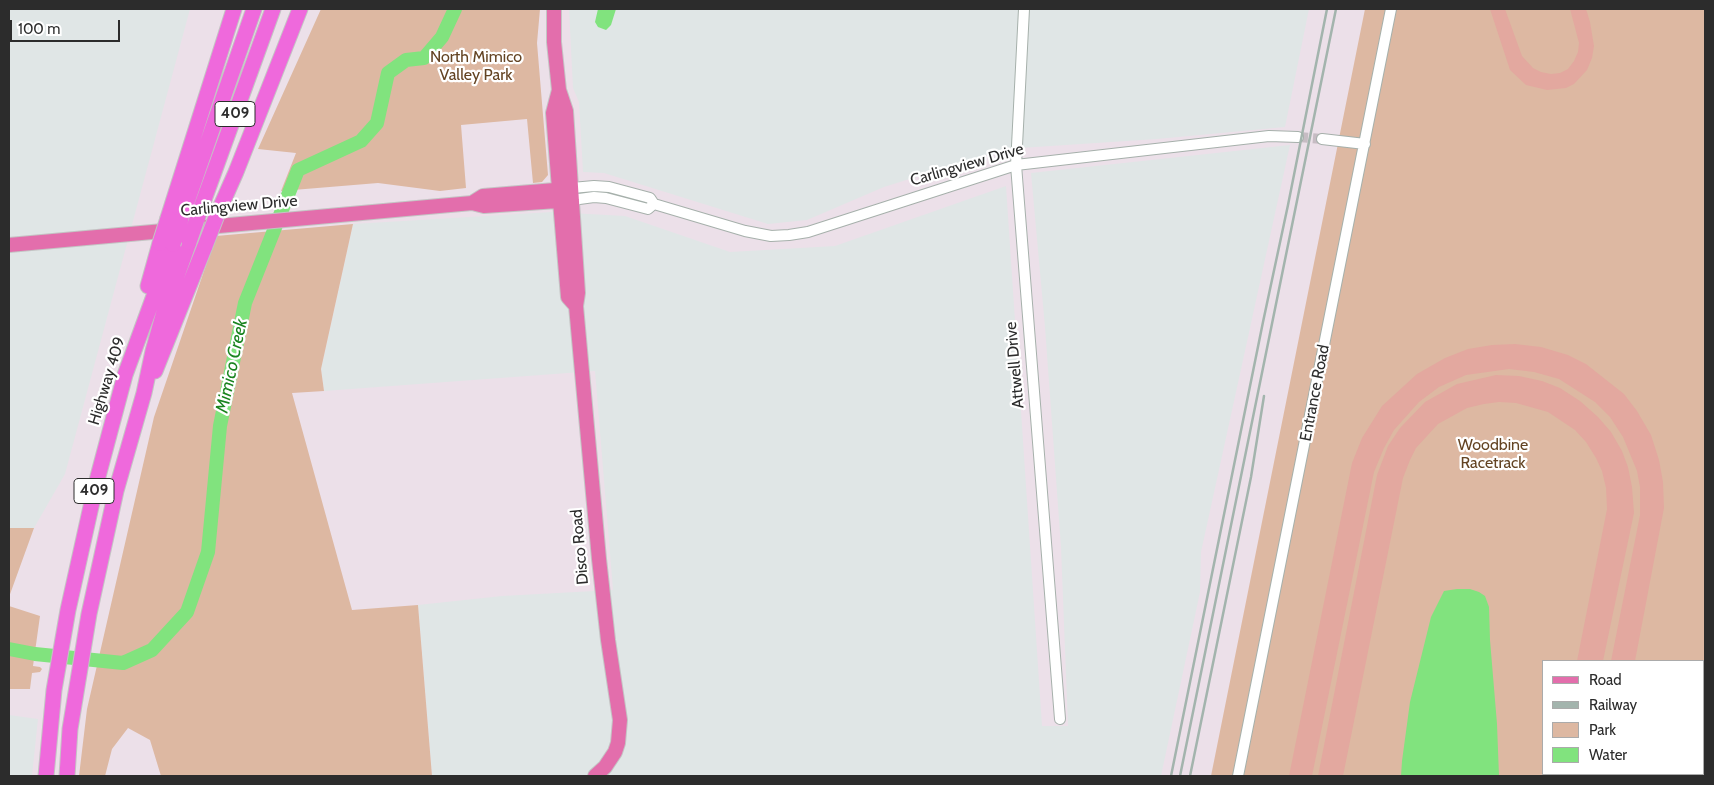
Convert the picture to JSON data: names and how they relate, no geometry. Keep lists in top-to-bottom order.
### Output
{
  "streets": {
    "highway": ["409", "Highway 409"],
    "main road": ["Carlingview Drive", "Disco Road"],
    "street": ["Attwell Drive", "Entrance Road"]
  },
  "crossings": [
    ["Carlingview Drive", "Attwell Drive"],
    ["Carlingview Drive", "Disco Road"]
  ],
  "water": ["Mimico Creek"],
  "parks": ["North Mimico Valley Park", "Woodbine Racetrack"],
  "legend": [
    "Road",
    "Railway",
    "Park",
    "Water"
  ],
  "scale_bar": "100 m"
}
